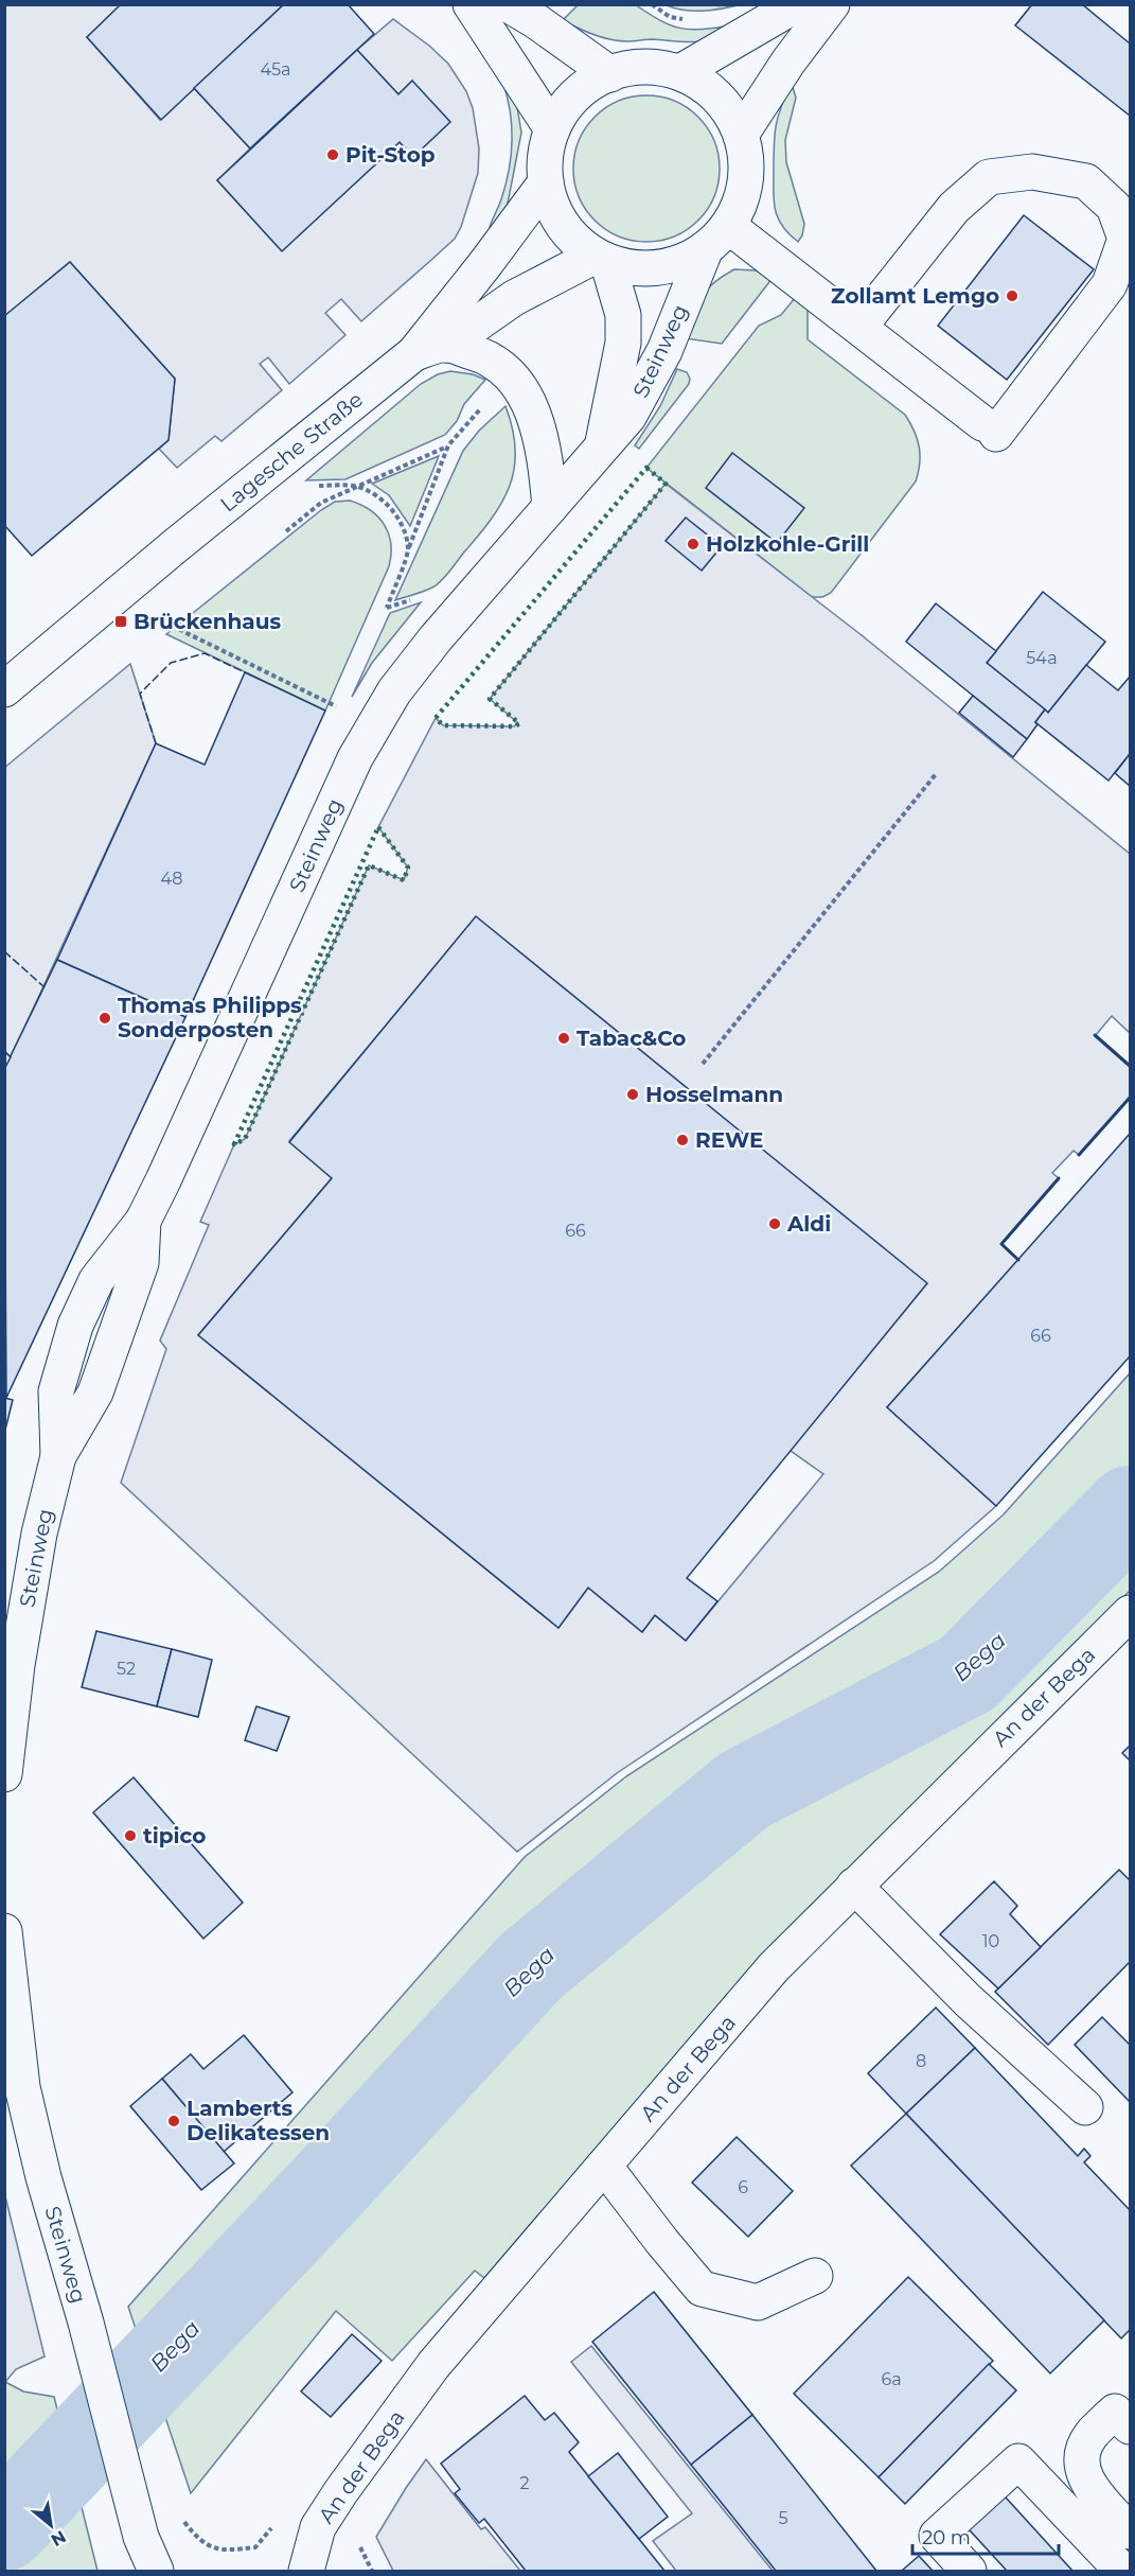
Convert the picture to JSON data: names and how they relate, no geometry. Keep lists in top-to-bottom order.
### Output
{
  "streets": {
    "street": ["Steinweg", "Lagesche Straße", "An der Bega"]
  },
  "crossings": [
    ["Steinweg", "Lagesche Straße"]
  ],
  "water": ["Bega"],
  "places": {
    "other": [
      "Pit-Stop",
      "Zollamt Lemgo",
      "Holzkohle-Grill",
      "Thomas Philipps Sonderposten",
      "Tabac&Co",
      "Hosselmann",
      "REWE",
      "Aldi",
      "tipico",
      "Lamberts Delikatessen"
    ],
    "transit": ["Brückenhaus"]
  },
  "house_numbers": [
    "45a",
    "54a",
    "48",
    "66",
    "66",
    "52",
    "10",
    "8",
    "6",
    "6a",
    "2",
    "5"
  ],
  "scale_bar": "20 m",
  "north": "bottom right"
}
